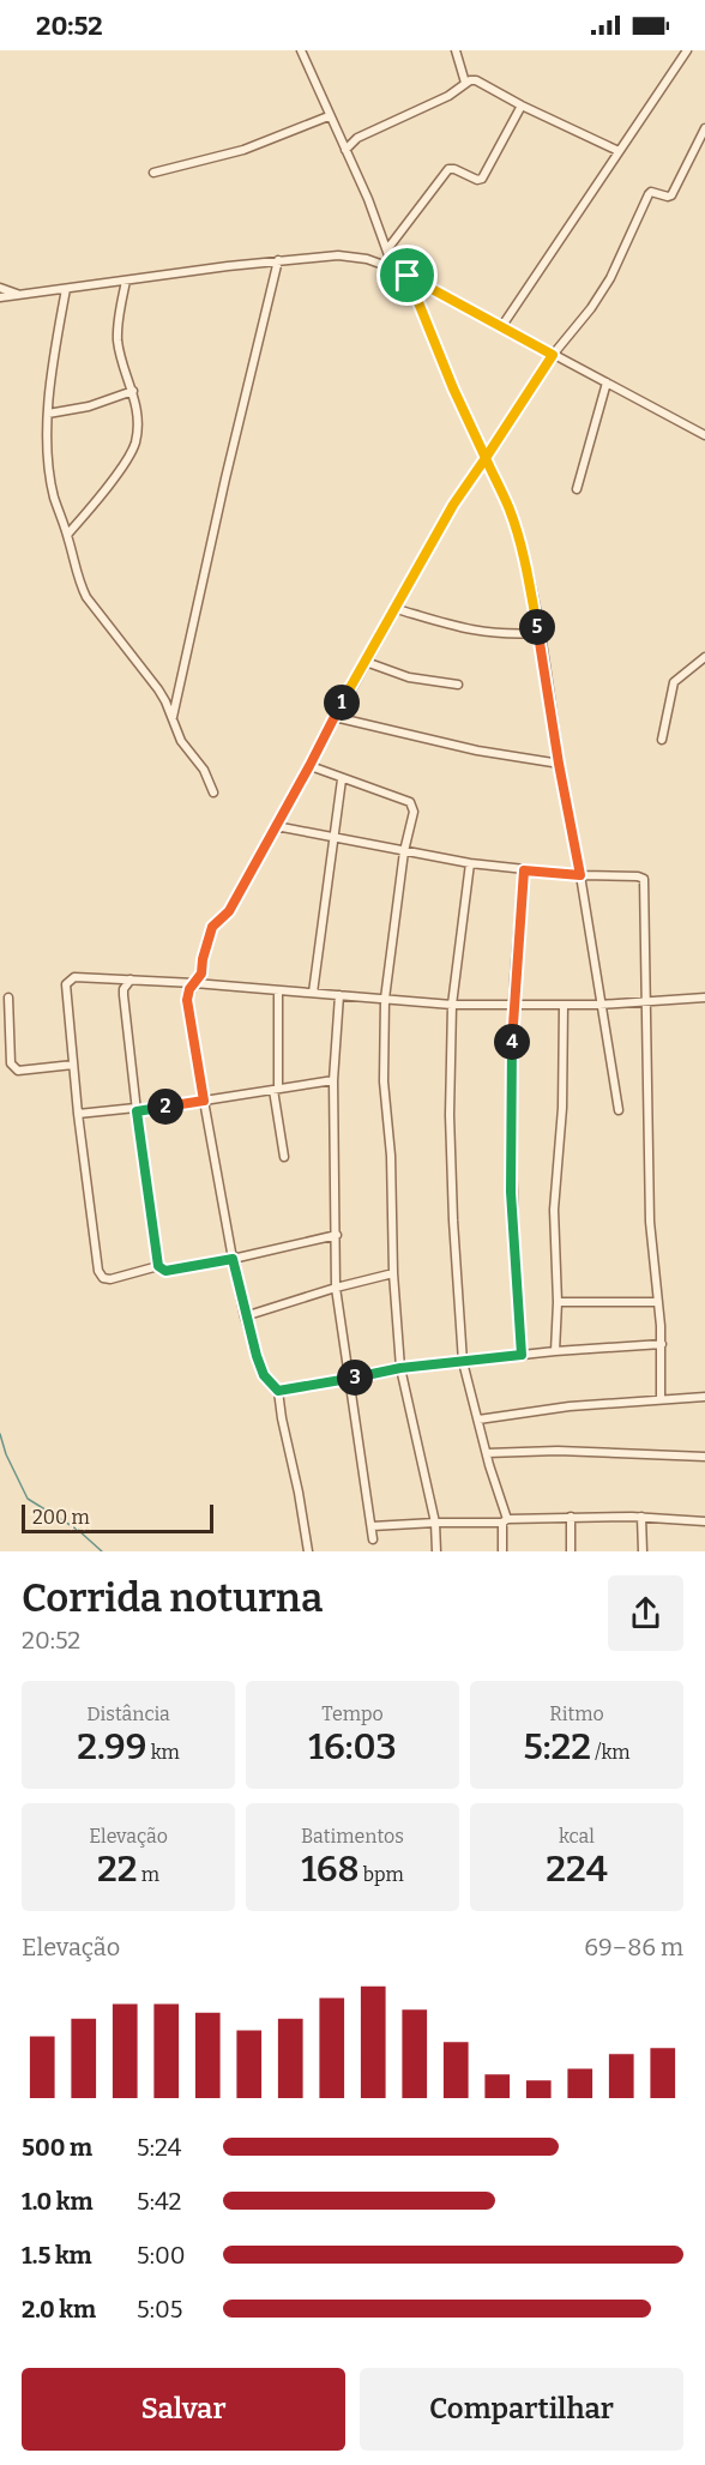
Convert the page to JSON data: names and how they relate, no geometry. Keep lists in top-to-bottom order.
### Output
{
  "scale_bar": "200 m",
  "page": {
    "status": "20:52",
    "pins": [
      "5",
      "1",
      "4",
      "2",
      "3"
    ],
    "scale": "200 m",
    "heading": ["Corrida noturna", "20:52"],
    "stats": [
      ["Distância", "2.99 km"],
      ["Tempo", "16:03"],
      ["Ritmo", "5:22 /km"],
      ["Elevação", "22 m"],
      ["Batimentos", "168 bpm"],
      ["kcal", "224"]
    ],
    "chart": ["Elevação", "69–86 m"],
    "list": [
      {
        "name": "500 m",
        "note": "5:24"
      },
      {
        "name": "1.0 km",
        "note": "5:42"
      },
      {
        "name": "1.5 km",
        "note": "5:00"
      },
      {
        "name": "2.0 km",
        "note": "5:05"
      }
    ],
    "buttons": ["Salvar", "Compartilhar"]
  }
}
